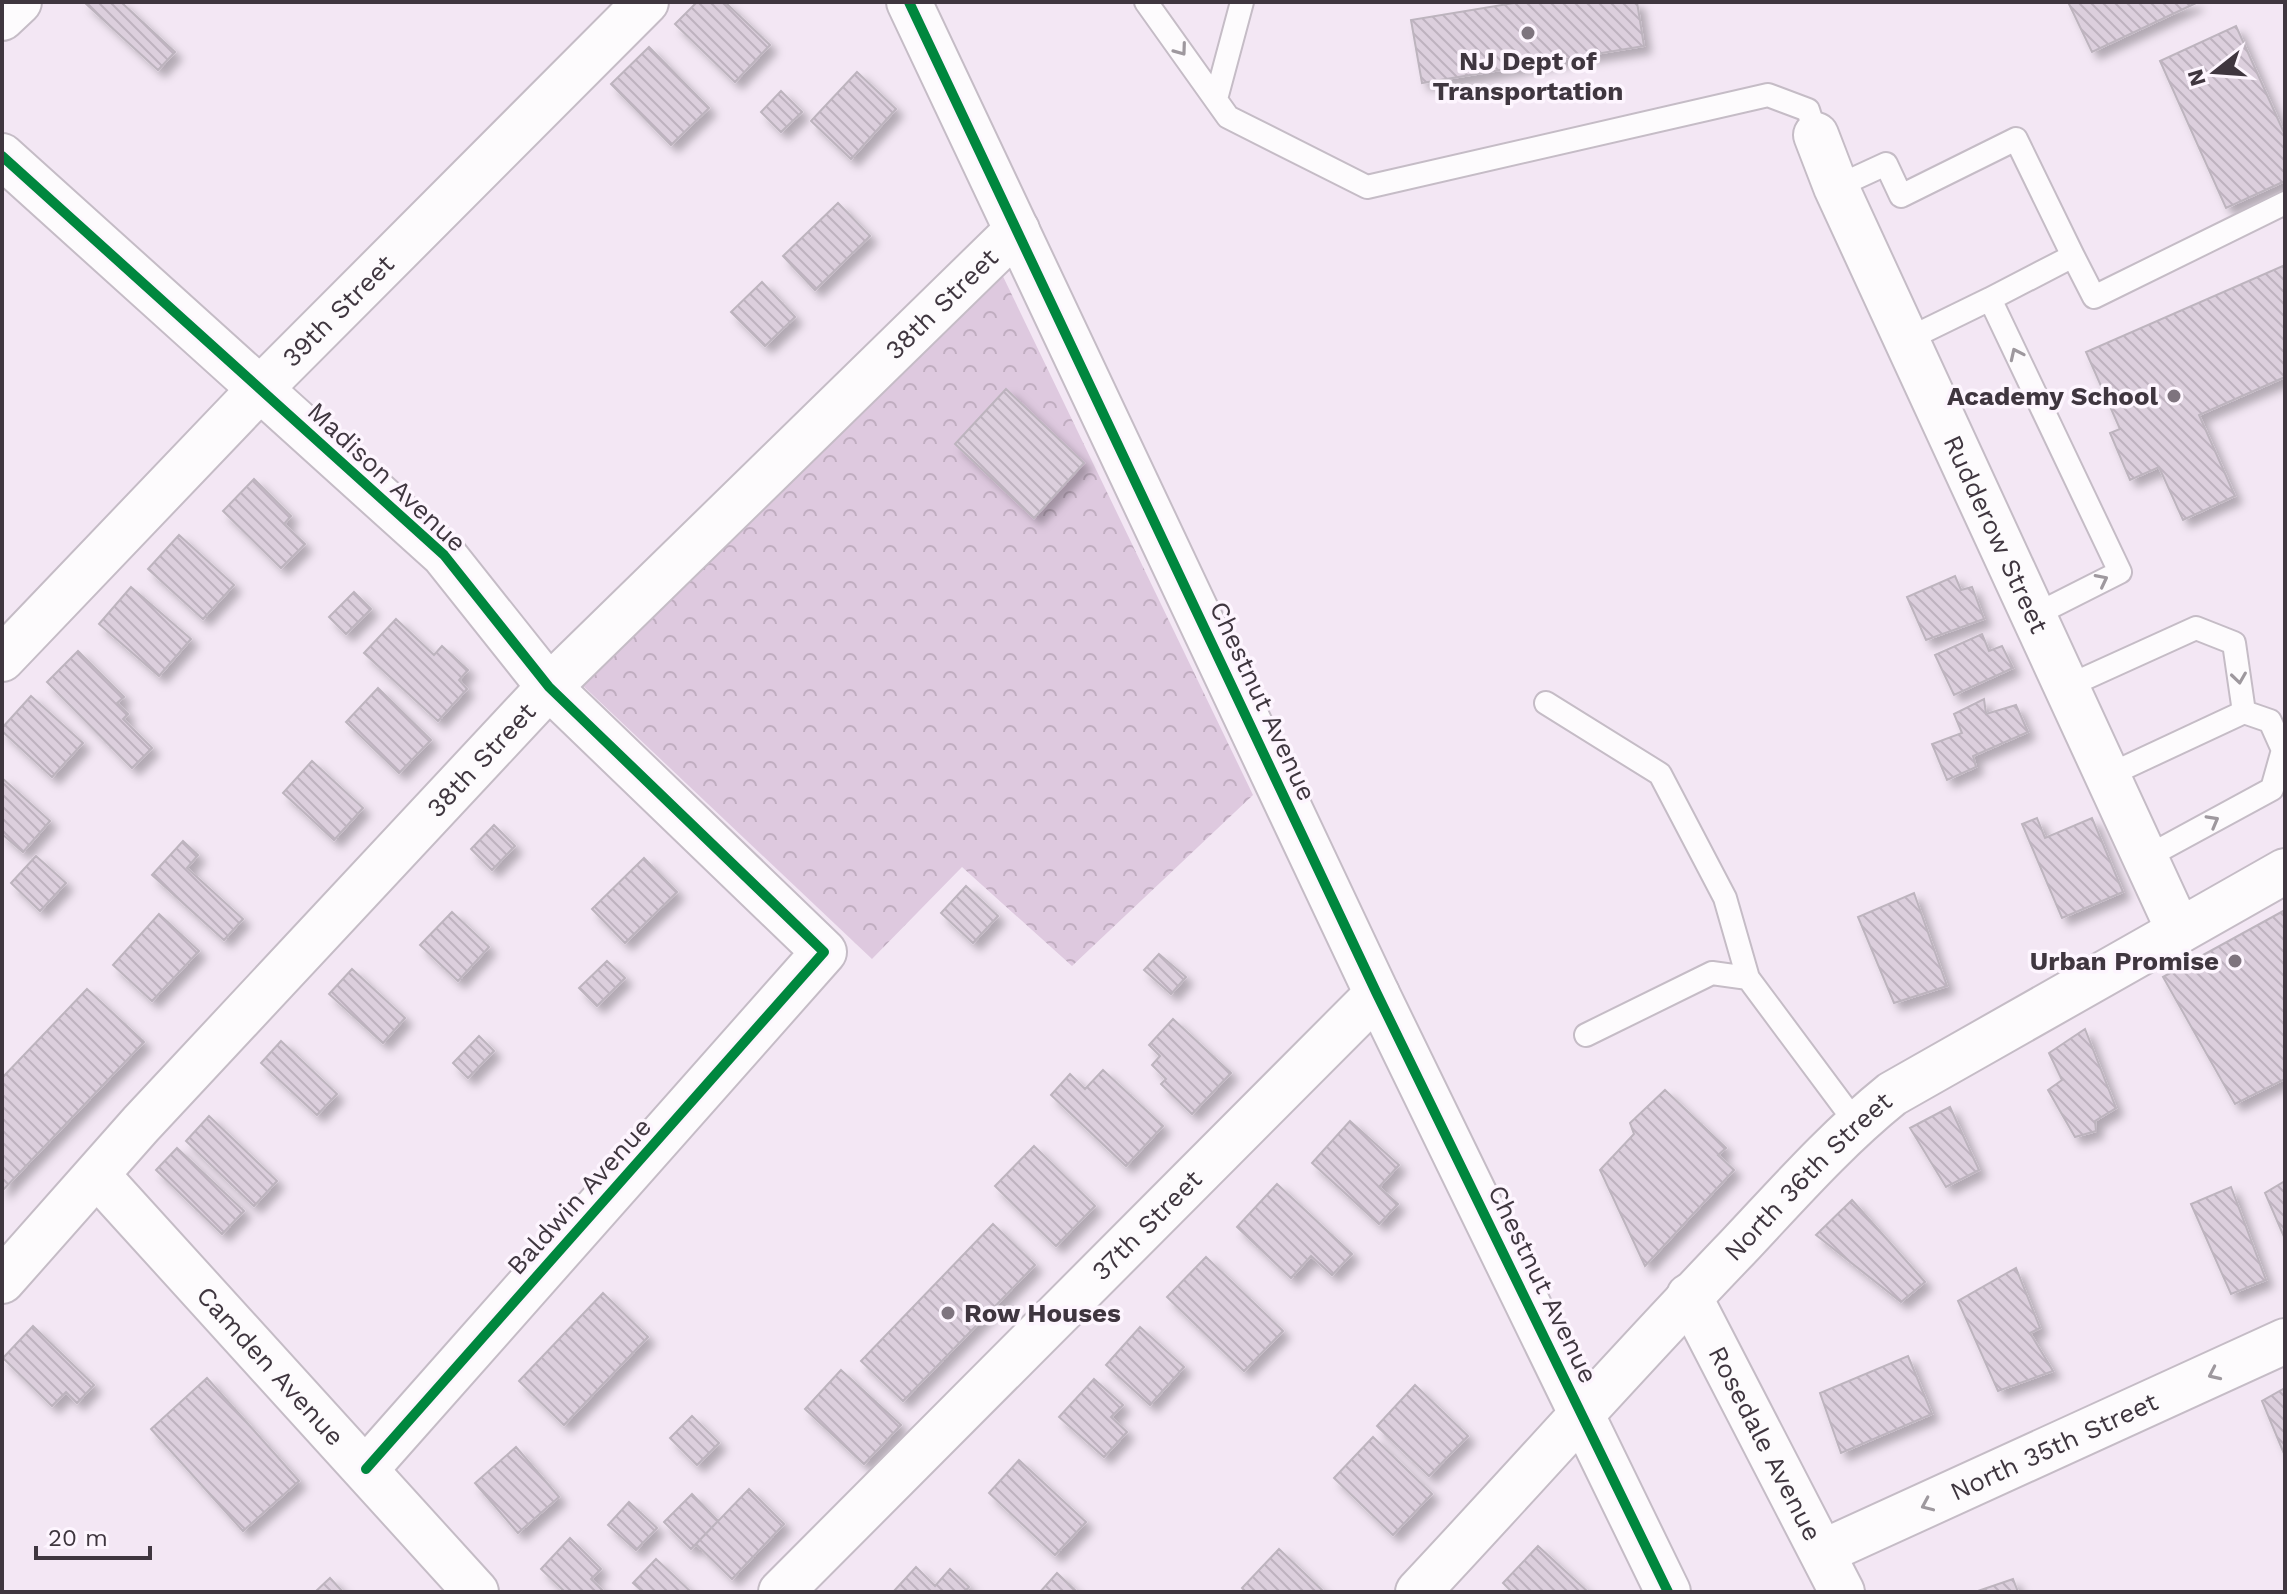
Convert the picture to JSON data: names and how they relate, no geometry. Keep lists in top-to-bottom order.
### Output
{
  "streets": {
    "street": [
      "38th Street",
      "39th Street",
      "Madison Avenue",
      "Rudderow Street",
      "Chestnut Avenue",
      "North 36th Street",
      "Baldwin Avenue",
      "37th Street",
      "Camden Avenue",
      "Rosedale Avenue",
      "North 35th Street"
    ]
  },
  "crossings": [
    ["38th Street", "Madison Avenue"],
    ["38th Street", "Chestnut Avenue"],
    ["38th Street", "Camden Avenue"],
    ["39th Street", "Madison Avenue"],
    ["Madison Avenue", "Baldwin Avenue"],
    ["Rudderow Street", "North 36th Street"],
    ["Chestnut Avenue", "North 36th Street"],
    ["Chestnut Avenue", "37th Street"],
    ["North 36th Street", "Rosedale Avenue"],
    ["Baldwin Avenue", "Camden Avenue"],
    ["Rosedale Avenue", "North 35th Street"]
  ],
  "one_way": ["North 35th Street"],
  "places": [
    "NJ Dept of Transportation",
    "Academy School",
    "Urban Promise",
    "Row Houses"
  ],
  "scale_bar": "20 m",
  "north": "left"
}
